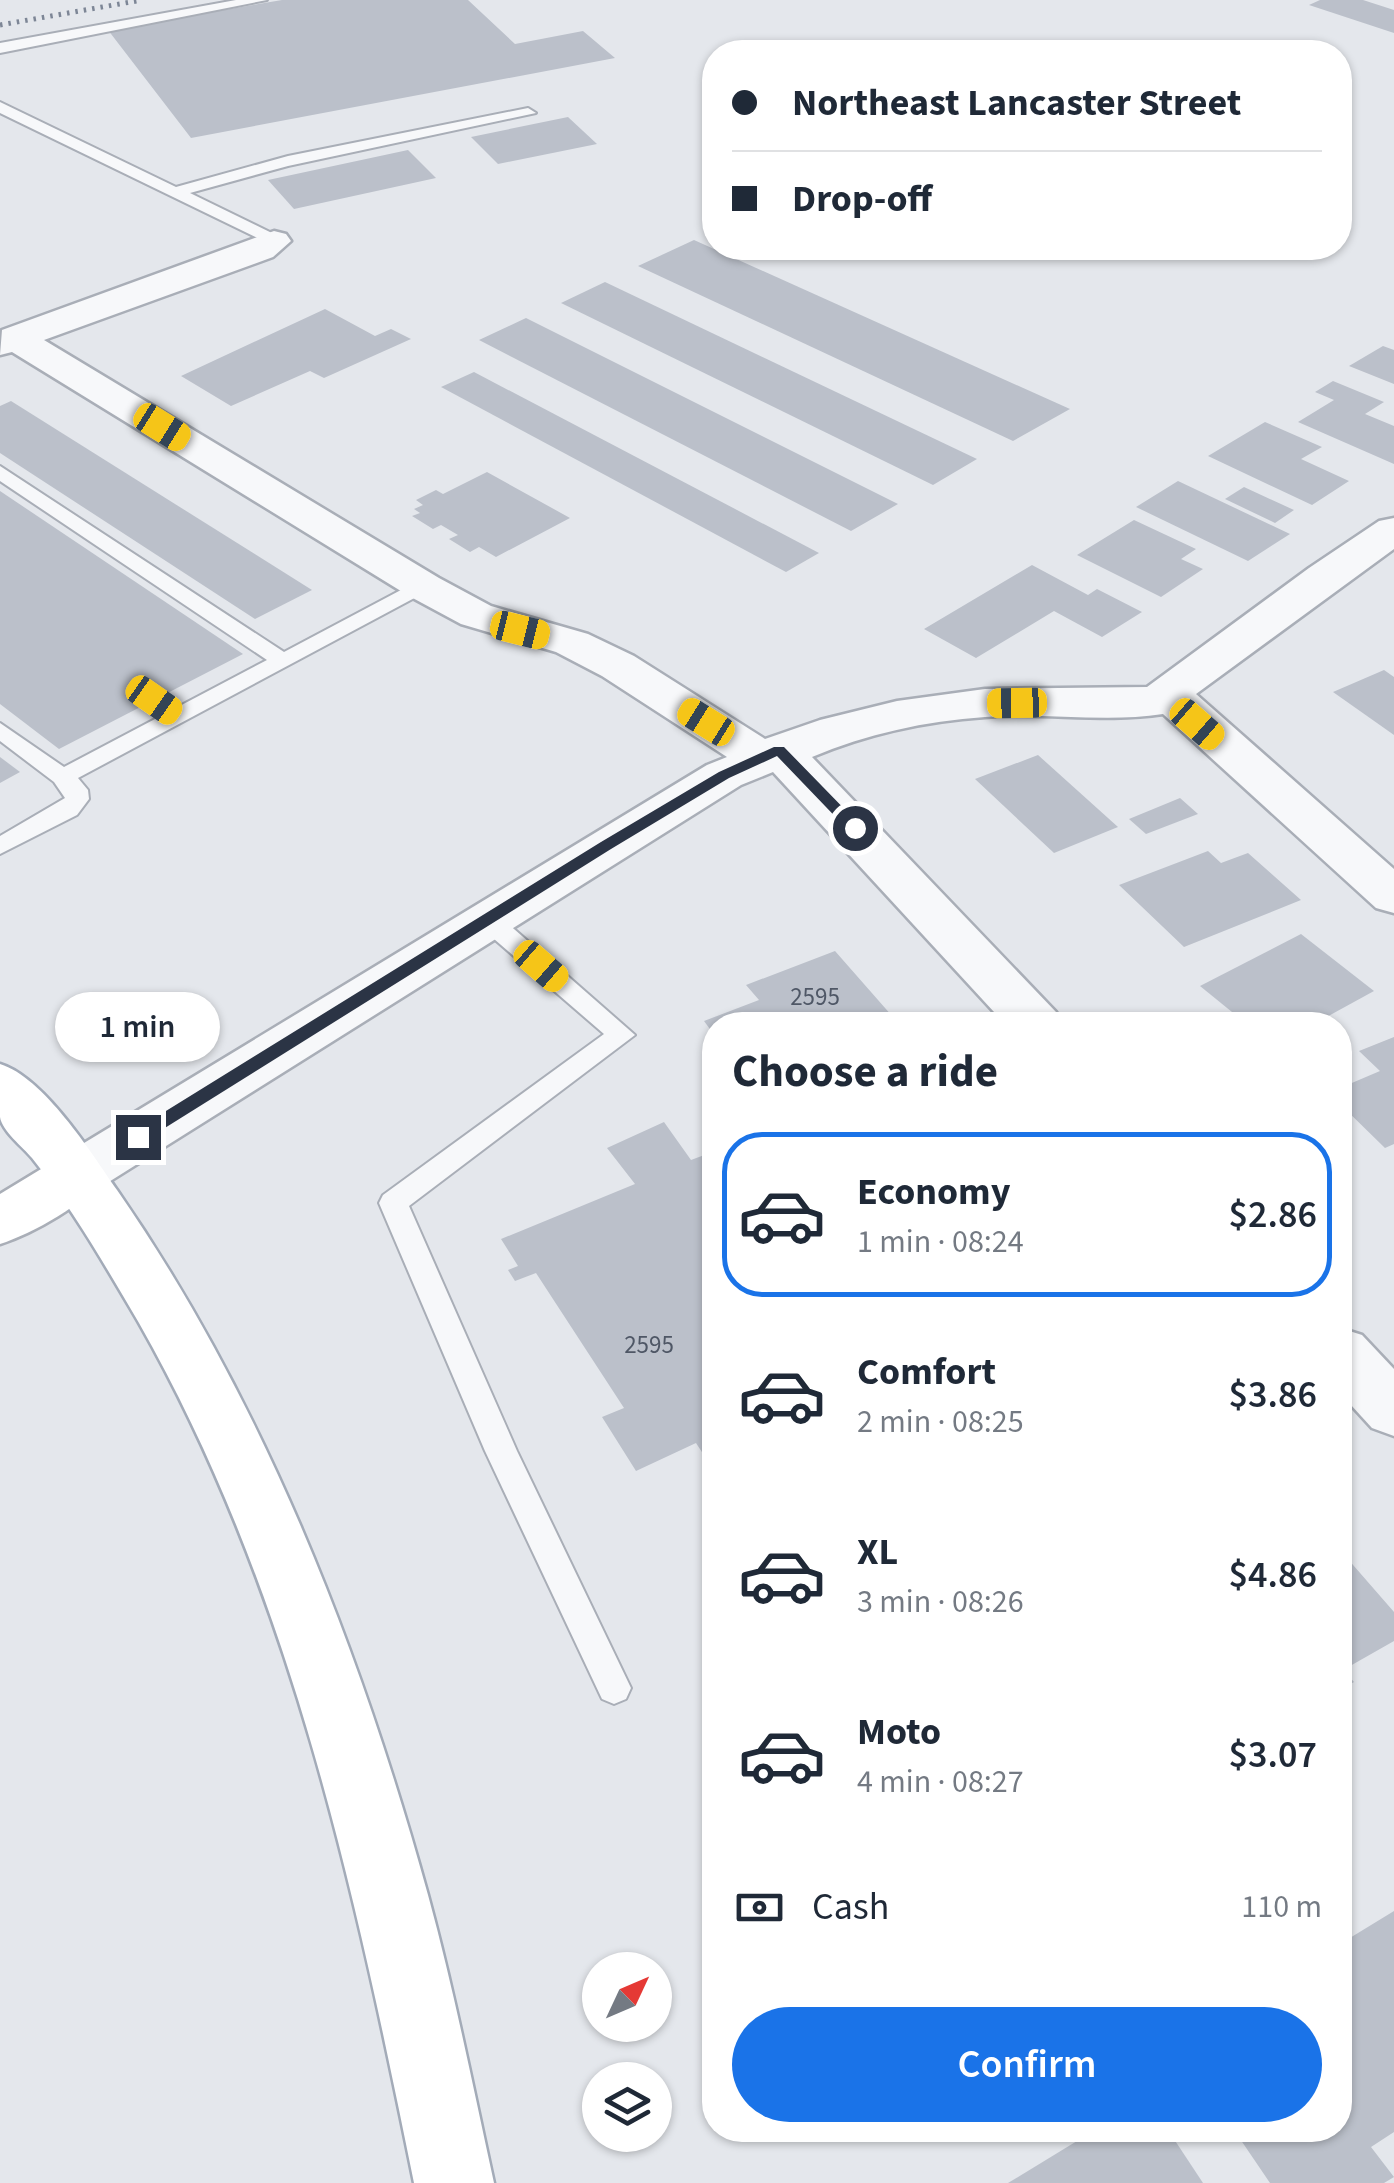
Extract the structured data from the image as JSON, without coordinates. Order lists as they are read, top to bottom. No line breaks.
{"house_numbers":["2595","2595"],"north":"top right","page":{"banner":["Northeast Lancaster Street","Drop-off"],"bubble":"1 min","heading":"Choose a ride","list":[{"name":"Economy","note":"1 min · 08:24","value":"$2.86"},{"name":"Comfort","note":"2 min · 08:25","value":"$3.86"},{"name":"XL","note":"3 min · 08:26","value":"$4.86"},{"name":"Moto","note":"4 min · 08:27","value":"$3.07"}],"pay":["Cash","110 m"],"buttons":"Confirm"}}
